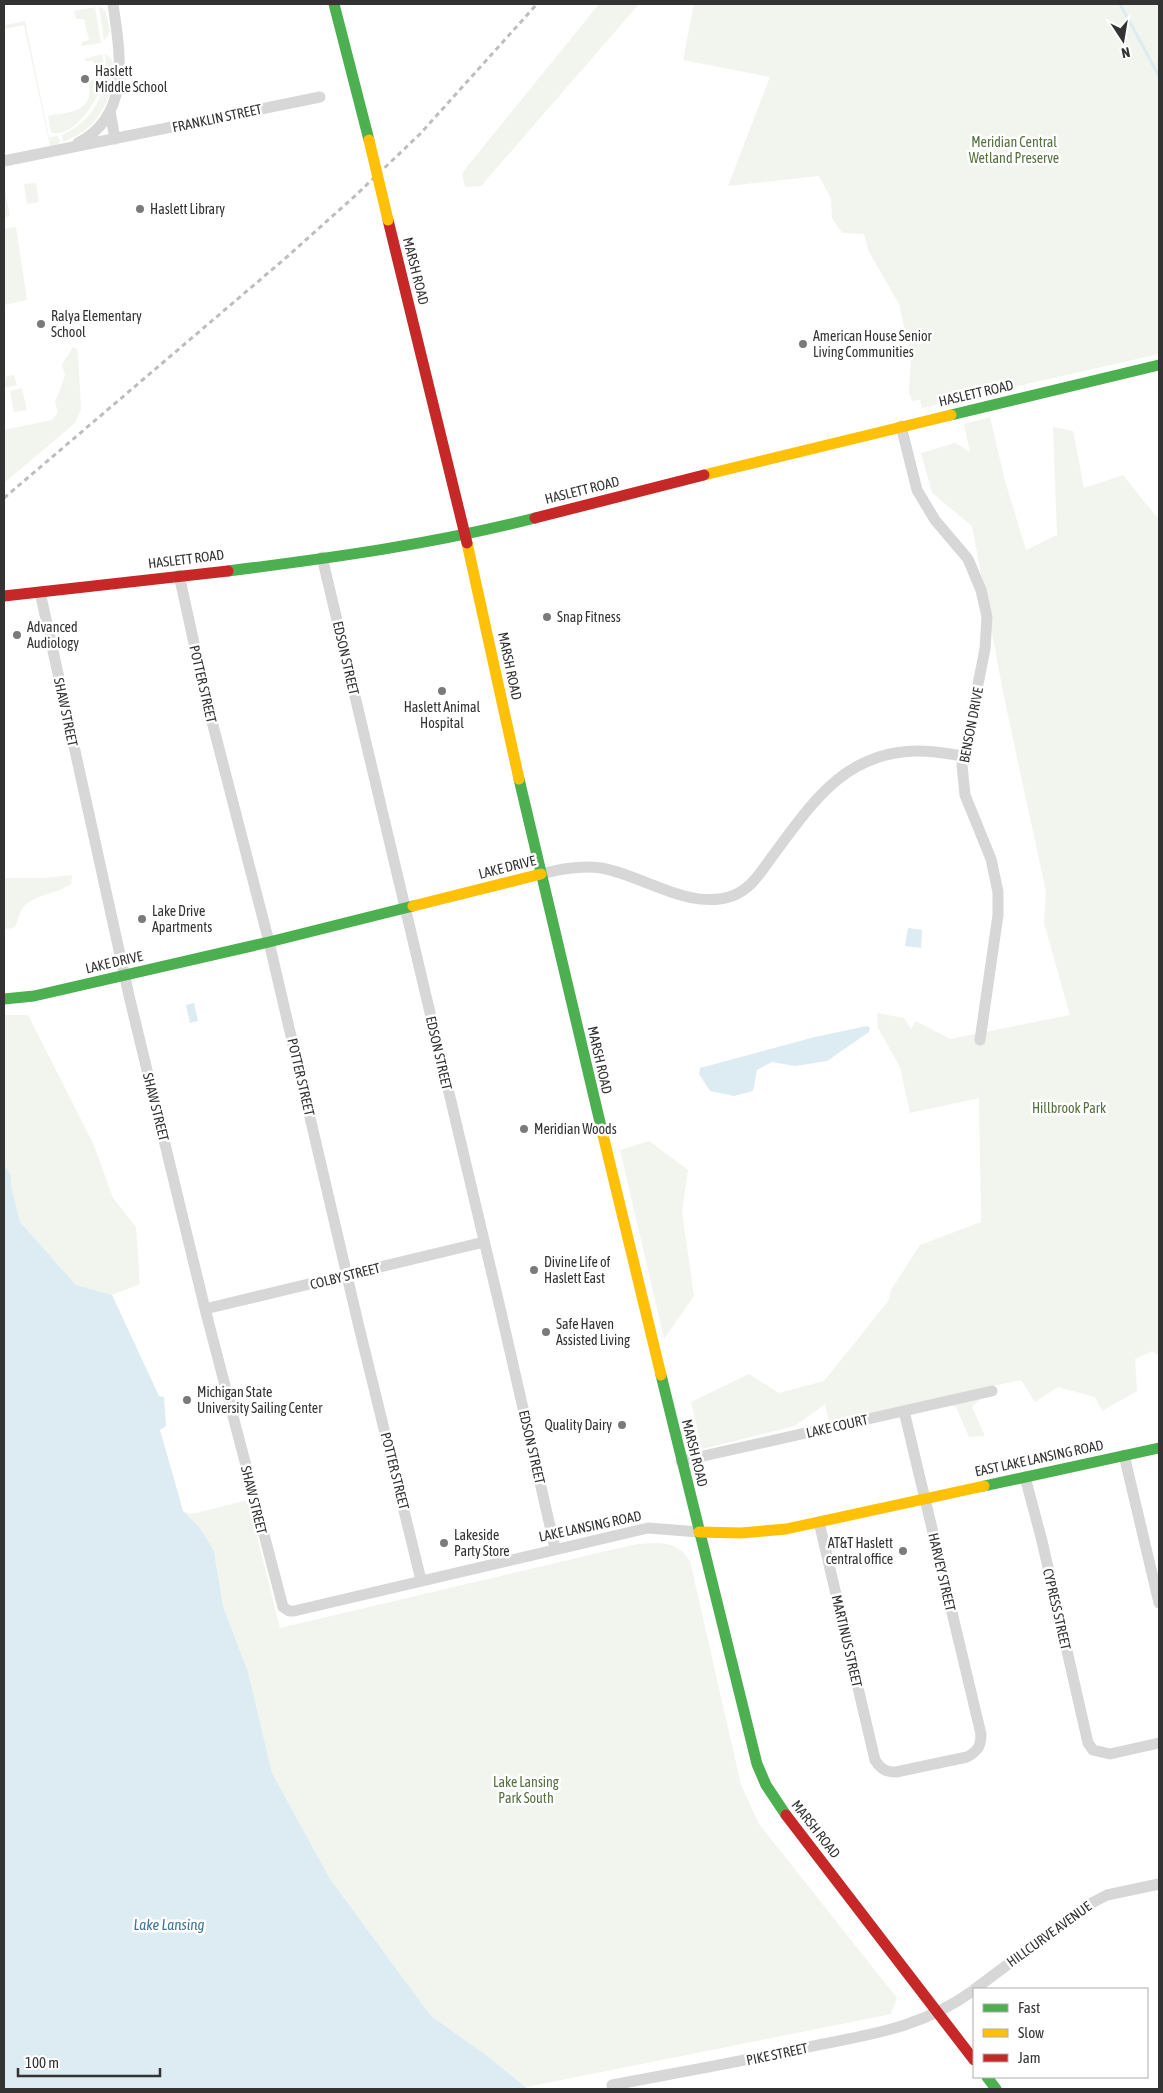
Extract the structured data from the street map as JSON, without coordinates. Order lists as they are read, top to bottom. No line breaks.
{"streets":{"main road":["MARSH ROAD","HASLETT ROAD","LAKE DRIVE","EAST LAKE LANSING ROAD","LAKE LANSING ROAD"],"street":["FRANKLIN STREET","EDSON STREET","POTTER STREET","SHAW STREET","BENSON DRIVE","COLBY STREET","LAKE COURT","HARVEY STREET","CYPRESS STREET","MARTINUS STREET","HILLCURVE AVENUE","PIKE STREET"]},"crossings":[["MARSH ROAD","HASLETT ROAD"],["MARSH ROAD","LAKE DRIVE"],["MARSH ROAD","LAKE COURT"],["MARSH ROAD","LAKE LANSING ROAD"],["MARSH ROAD","HILLCURVE AVENUE"],["MARSH ROAD","PIKE STREET"],["HASLETT ROAD","EDSON STREET"],["HASLETT ROAD","POTTER STREET"],["HASLETT ROAD","SHAW STREET"],["HASLETT ROAD","BENSON DRIVE"],["EDSON STREET","LAKE DRIVE"],["EDSON STREET","COLBY STREET"],["EDSON STREET","LAKE LANSING ROAD"],["POTTER STREET","LAKE DRIVE"],["POTTER STREET","COLBY STREET"],["POTTER STREET","LAKE LANSING ROAD"],["SHAW STREET","LAKE DRIVE"],["SHAW STREET","COLBY STREET"],["SHAW STREET","LAKE LANSING ROAD"],["BENSON DRIVE","LAKE DRIVE"],["LAKE COURT","HARVEY STREET"],["EAST LAKE LANSING ROAD","LAKE LANSING ROAD"],["EAST LAKE LANSING ROAD","HARVEY STREET"],["EAST LAKE LANSING ROAD","CYPRESS STREET"],["LAKE LANSING ROAD","HARVEY STREET"],["LAKE LANSING ROAD","MARTINUS STREET"],["HARVEY STREET","MARTINUS STREET"],["HILLCURVE AVENUE","PIKE STREET"]],"water":["Lake Lansing"],"parks":["Meridian Central Wetland Preserve","Hillbrook Park","Lake Lansing Park South"],"places":["Haslett Middle School","Haslett Library","Ralya Elementary School","American House Senior Living Communities","Snap Fitness","Advanced Audiology","Haslett Animal Hospital","Lake Drive Apartments","Meridian Woods","Divine Life of Haslett East","Safe Haven Assisted Living","Michigan State University Sailing Center","Quality Dairy","Lakeside Party Store","AT&T Haslett central office"],"legend":["Fast","Slow","Jam"],"scale_bar":"100 m","north":"bottom"}
